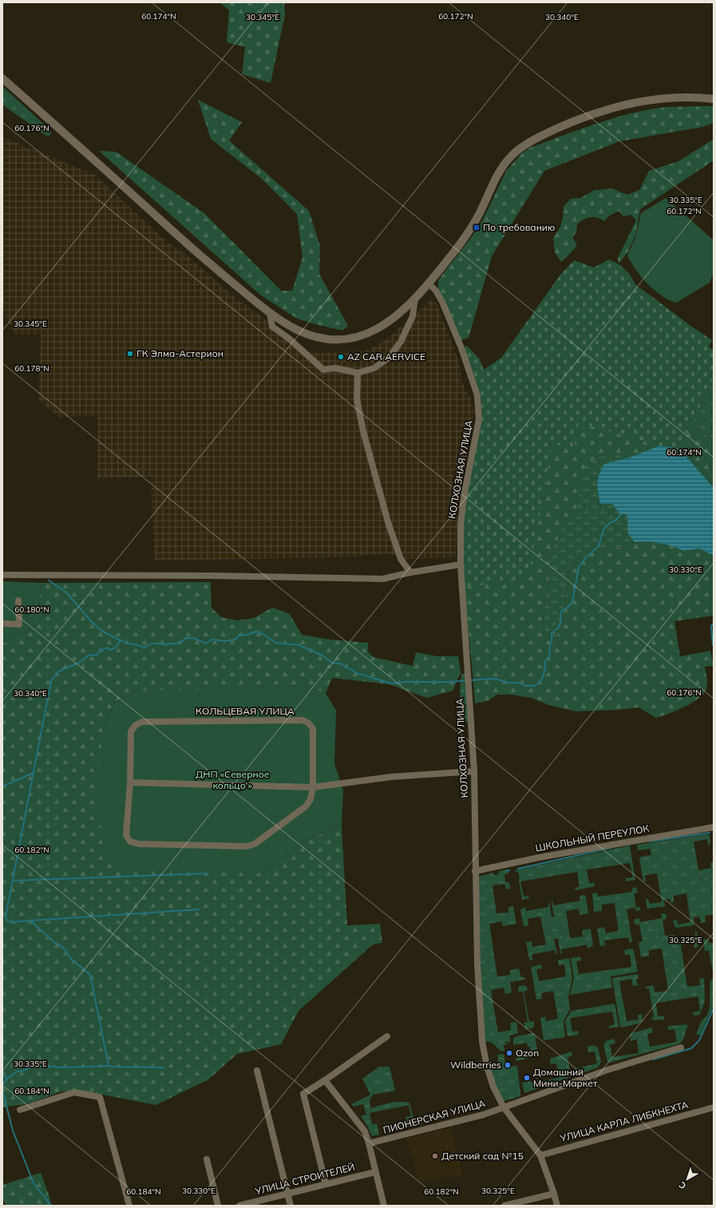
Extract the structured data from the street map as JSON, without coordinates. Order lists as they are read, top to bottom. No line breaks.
{"streets":{"street":["КОЛХОЗНАЯ УЛИЦА","КОЛЬЦЕВАЯ УЛИЦА","ШКОЛЬНЫЙ ПЕРЕУЛОК","ПИОНЕРСКАЯ УЛИЦА","УЛИЦА КАРЛА ЛИБКНЕХТА","УЛИЦА СТРОИТЕЛЕЙ"]},"crossings":[["КОЛХОЗНАЯ УЛИЦА","ШКОЛЬНЫЙ ПЕРЕУЛОК"],["КОЛХОЗНАЯ УЛИЦА","ПИОНЕРСКАЯ УЛИЦА"],["КОЛХОЗНАЯ УЛИЦА","УЛИЦА КАРЛА ЛИБКНЕХТА"]],"parks":["ДНП «Северное кольцо'»"],"places":{"transit":["По требованию"],"other":["ГК Элма-Астерион","AZ CAR AERVICE","Ozon","Wildberries","Домашний Мини-Маркет","Детский сад №15"]},"north":"bottom left","coordinates":["60.174°N","60.172°N","30.345°E","30.340°E","60.176°N","30.335°E","60.178°N","30.330°E","60.180°N","60.182°N","30.325°E","60.184°N"]}
